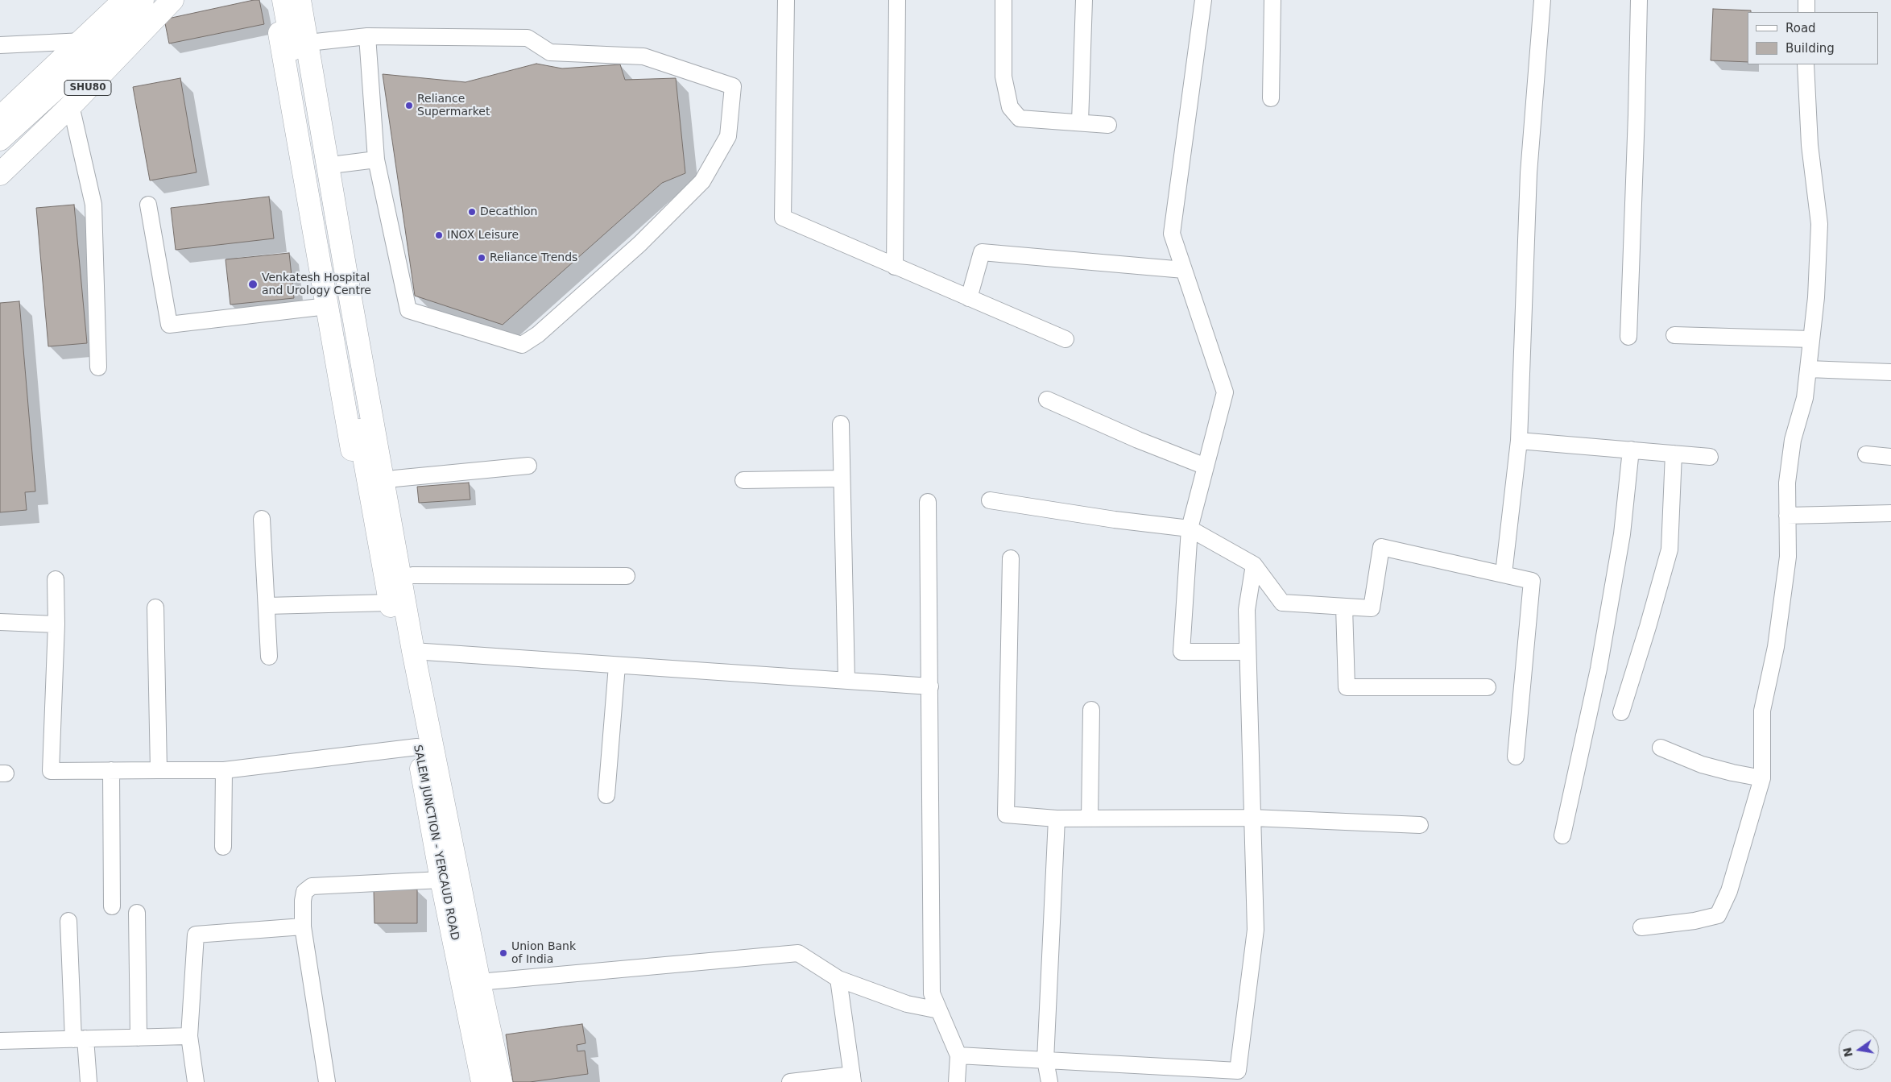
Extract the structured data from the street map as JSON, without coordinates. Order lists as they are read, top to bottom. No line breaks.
{"streets":{"main road":["SHU80","SALEM JUNCTION - YERCAUD ROAD"]},"places":["Reliance Supermarket","Decathlon","INOX Leisure","Reliance Trends","Venkatesh Hospital and Urology Centre","Union Bank of India"],"legend":["Road","Building"],"north":"left"}
